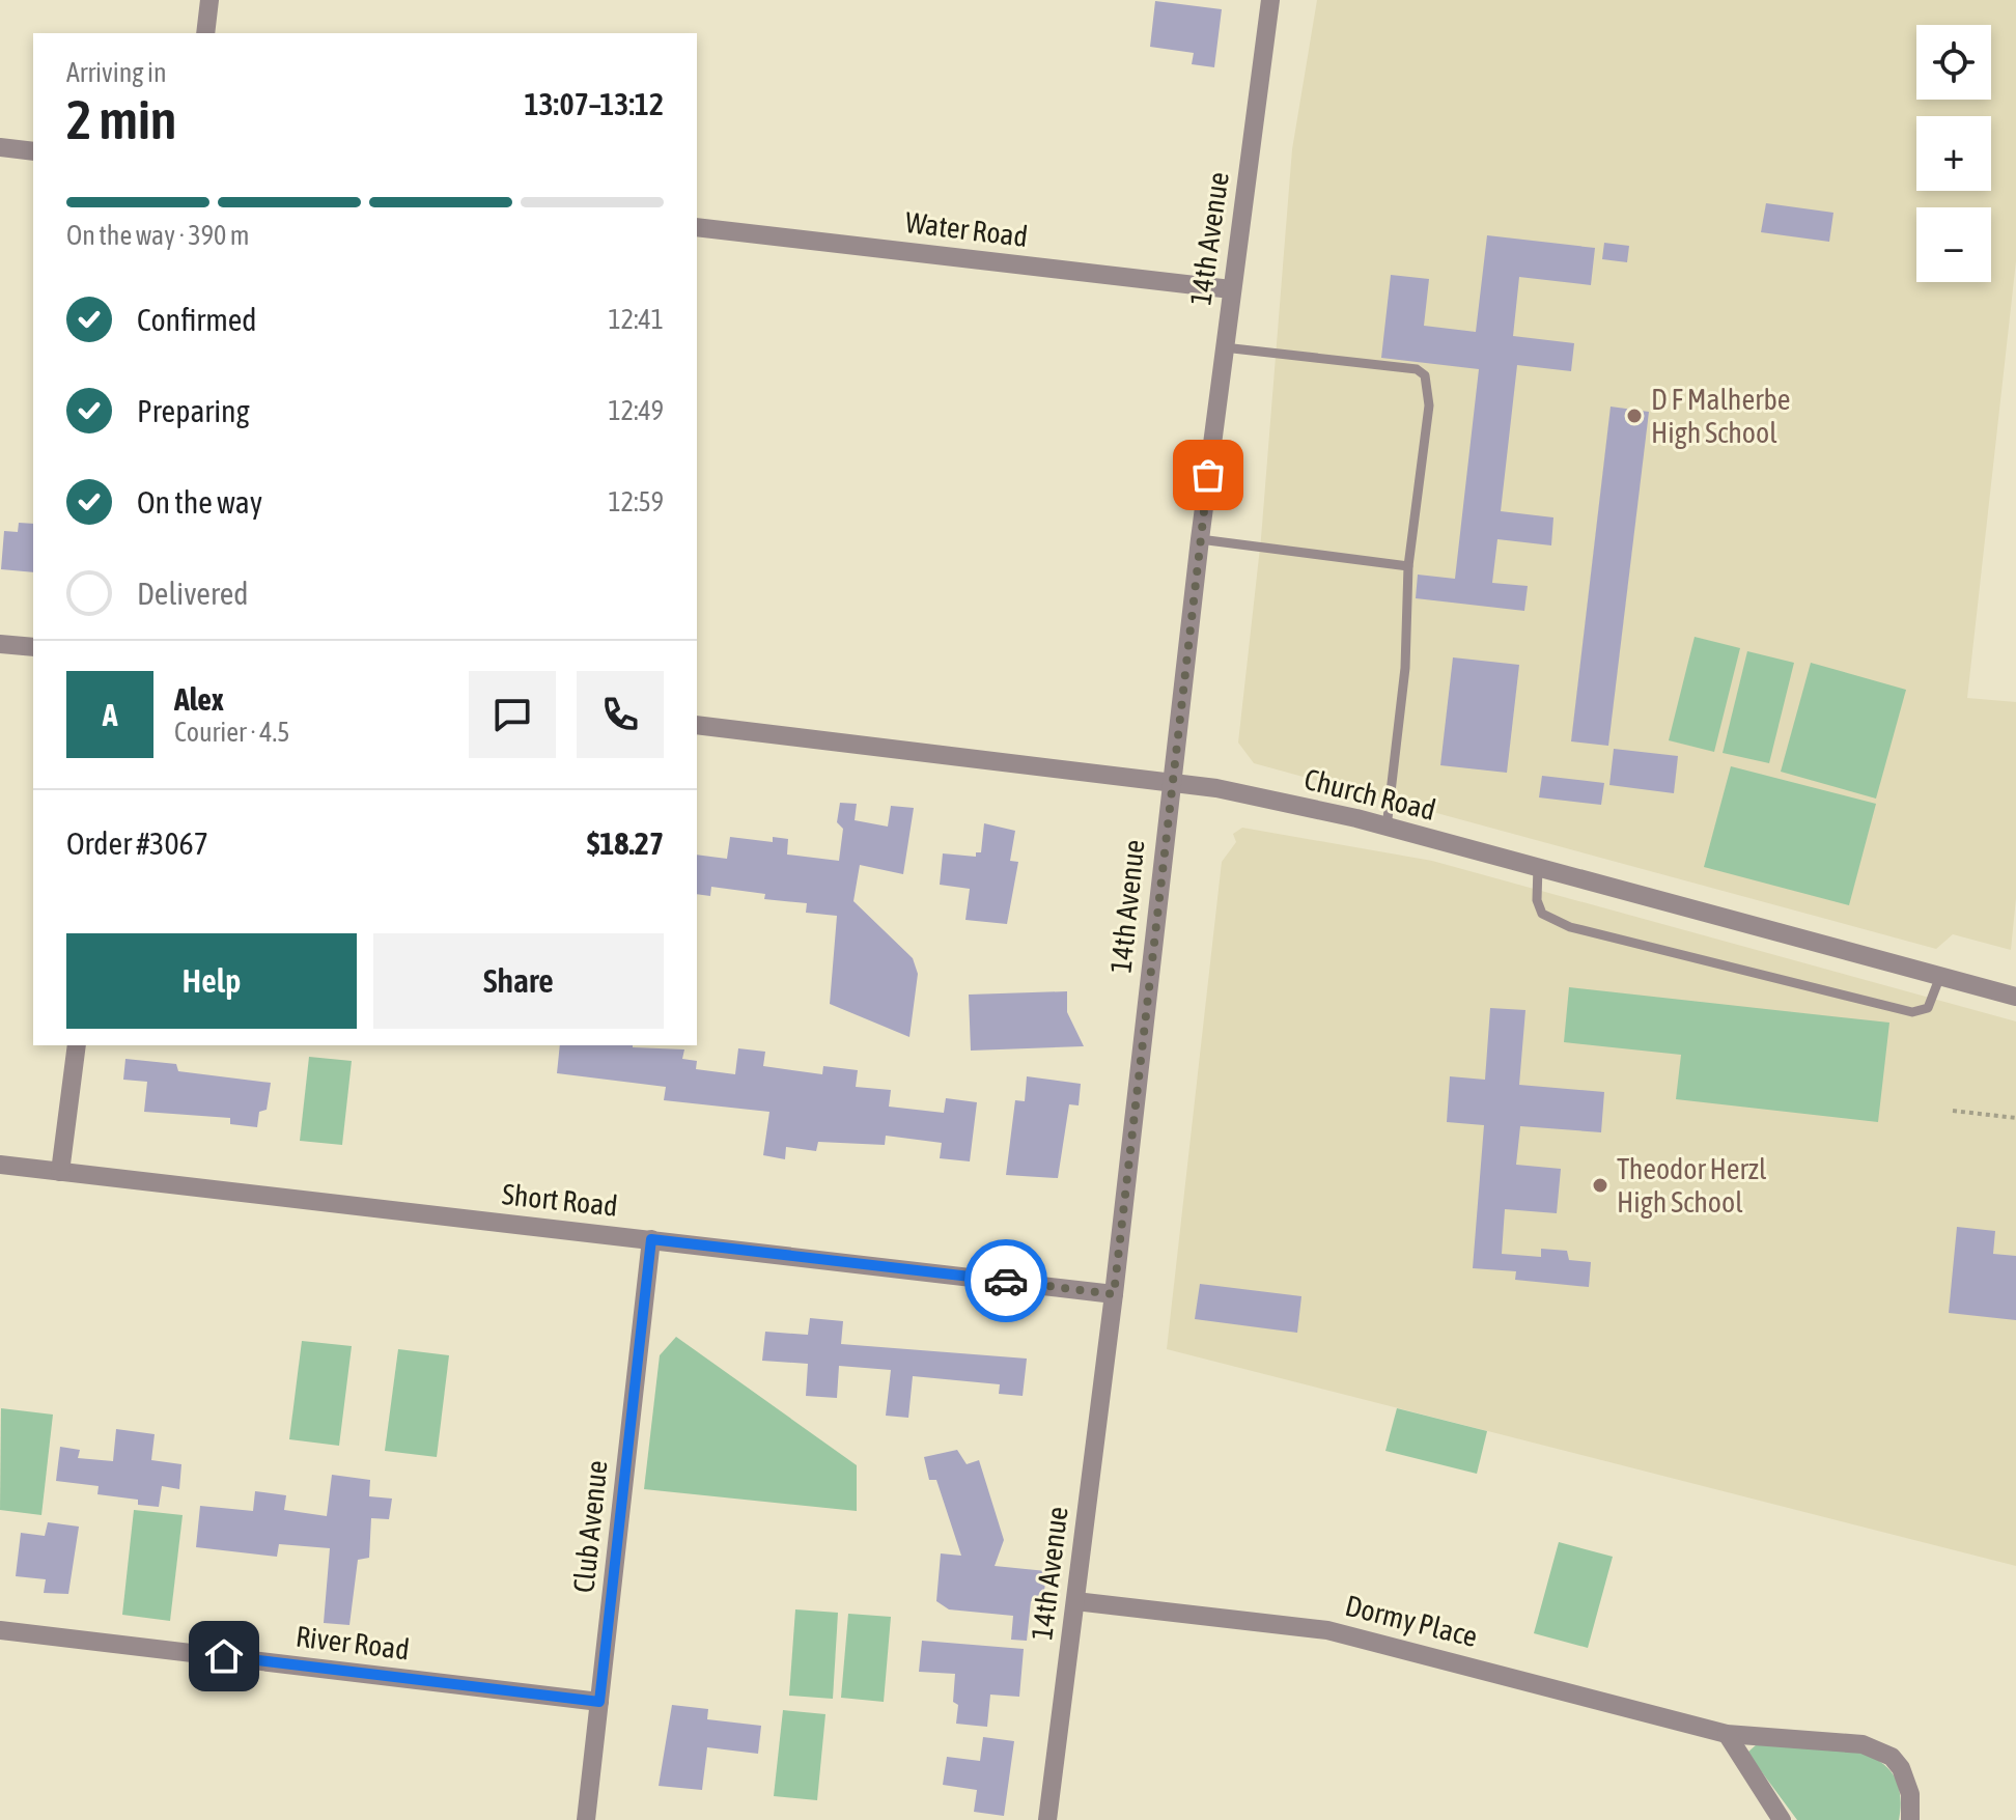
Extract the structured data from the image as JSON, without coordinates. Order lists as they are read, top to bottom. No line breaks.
{"streets":{"street":["Water Road","14th Avenue","Church Road","Short Road","Club Avenue","Dormy Place","River Road"]},"crossings":[["Water Road","14th Avenue"],["14th Avenue","Church Road"],["14th Avenue","Short Road"],["14th Avenue","Dormy Place"],["Short Road","Club Avenue"],["Club Avenue","River Road"]],"places":["D F Malherbe High School","Theodor Herzl High School"],"page":{"map_buttons":["+","−"],"heading":["2 min","Arriving in","13:07–13:12"],"panel":["Alex","Courier · 4.5","Order #3067","$18.27"],"bar":"On the way · 390 m","list":[["Confirmed","12:41"],["Preparing","12:49"],["On the way","12:59"],"Delivered"],"round":"A","buttons":["Help","Share"]}}
